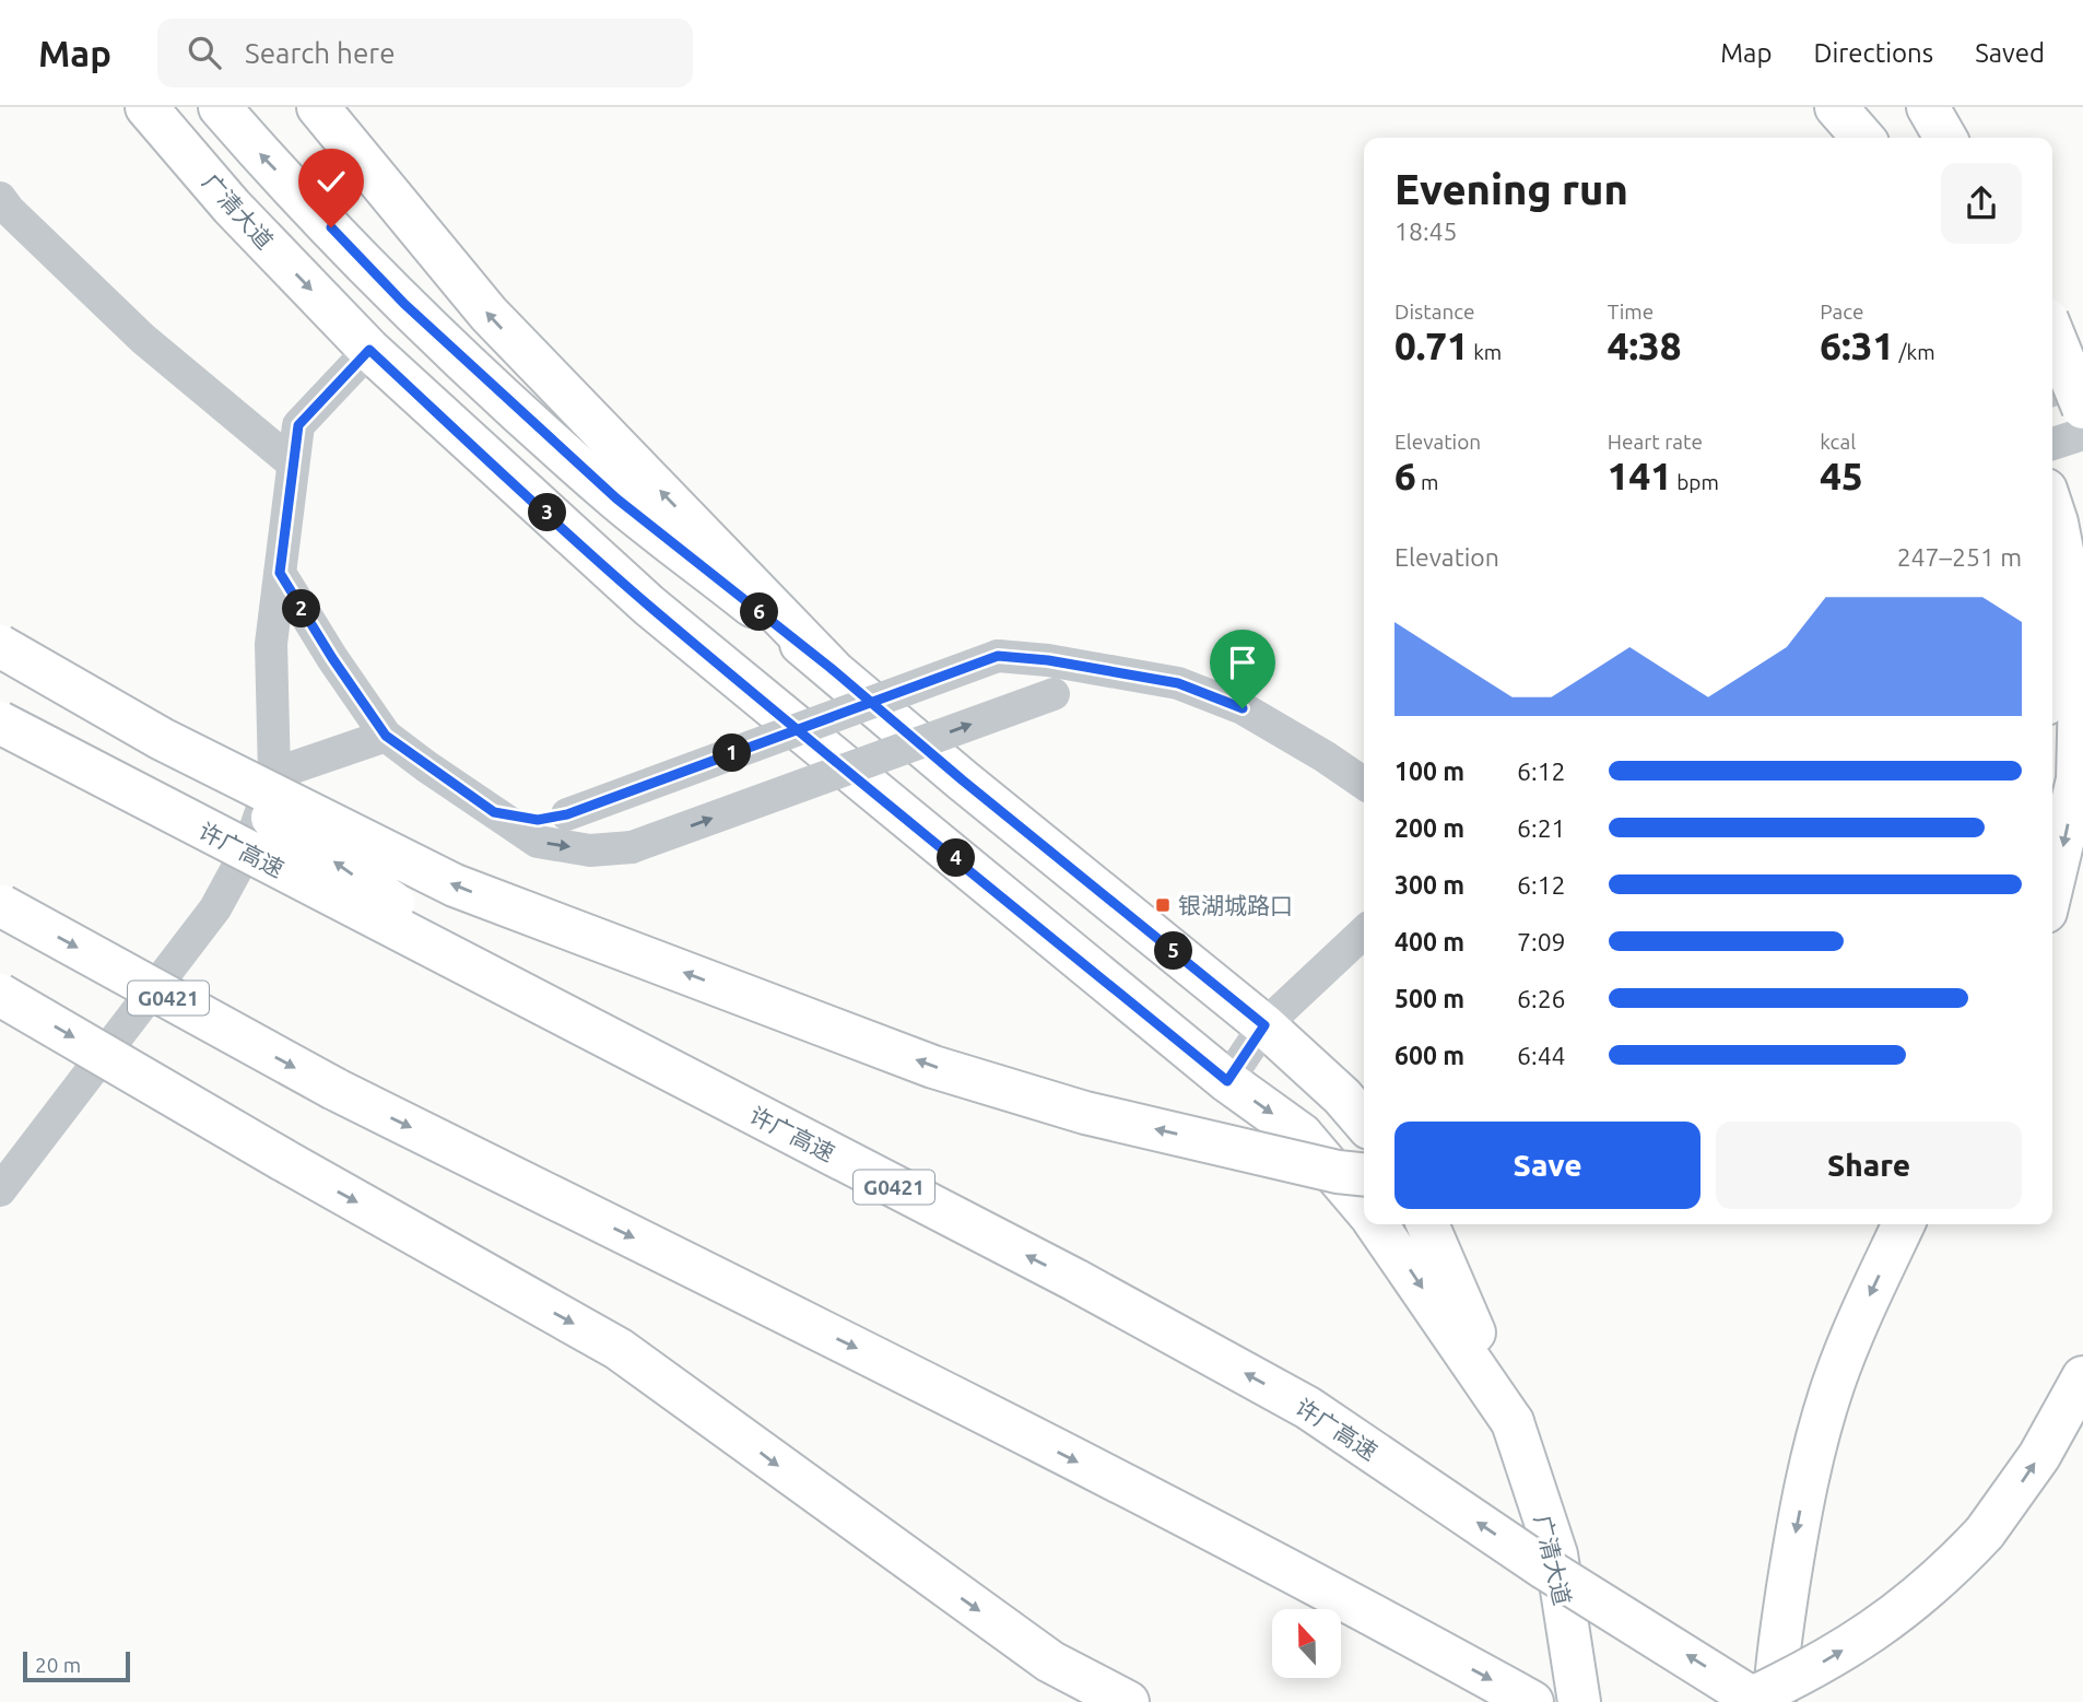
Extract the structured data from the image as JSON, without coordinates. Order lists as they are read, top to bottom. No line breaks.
{"streets":{"main road":["广清大道","许广高速","G0421"]},"places":{"transit":["银湖城路口"]},"scale_bar":"20 m","north":"top","page":{"header":"Map","search":"Search here","nav":["Map","Directions","Saved"],"heading":["Evening run","18:45"],"stats":[["Distance","0.71 km"],["Time","4:38"],["Pace","6:31 /km"],["Elevation","6 m"],["Heart rate","141 bpm"],["kcal","45"]],"pins":["3","2","6","1","4","5"],"chart":["Elevation","247–251 m"],"list":[{"name":"100 m","note":"6:12"},{"name":"200 m","note":"6:21"},{"name":"300 m","note":"6:12"},{"name":"400 m","note":"7:09"},{"name":"500 m","note":"6:26"},{"name":"600 m","note":"6:44"}],"buttons":["Save","Share"],"scale":"20 m"}}
